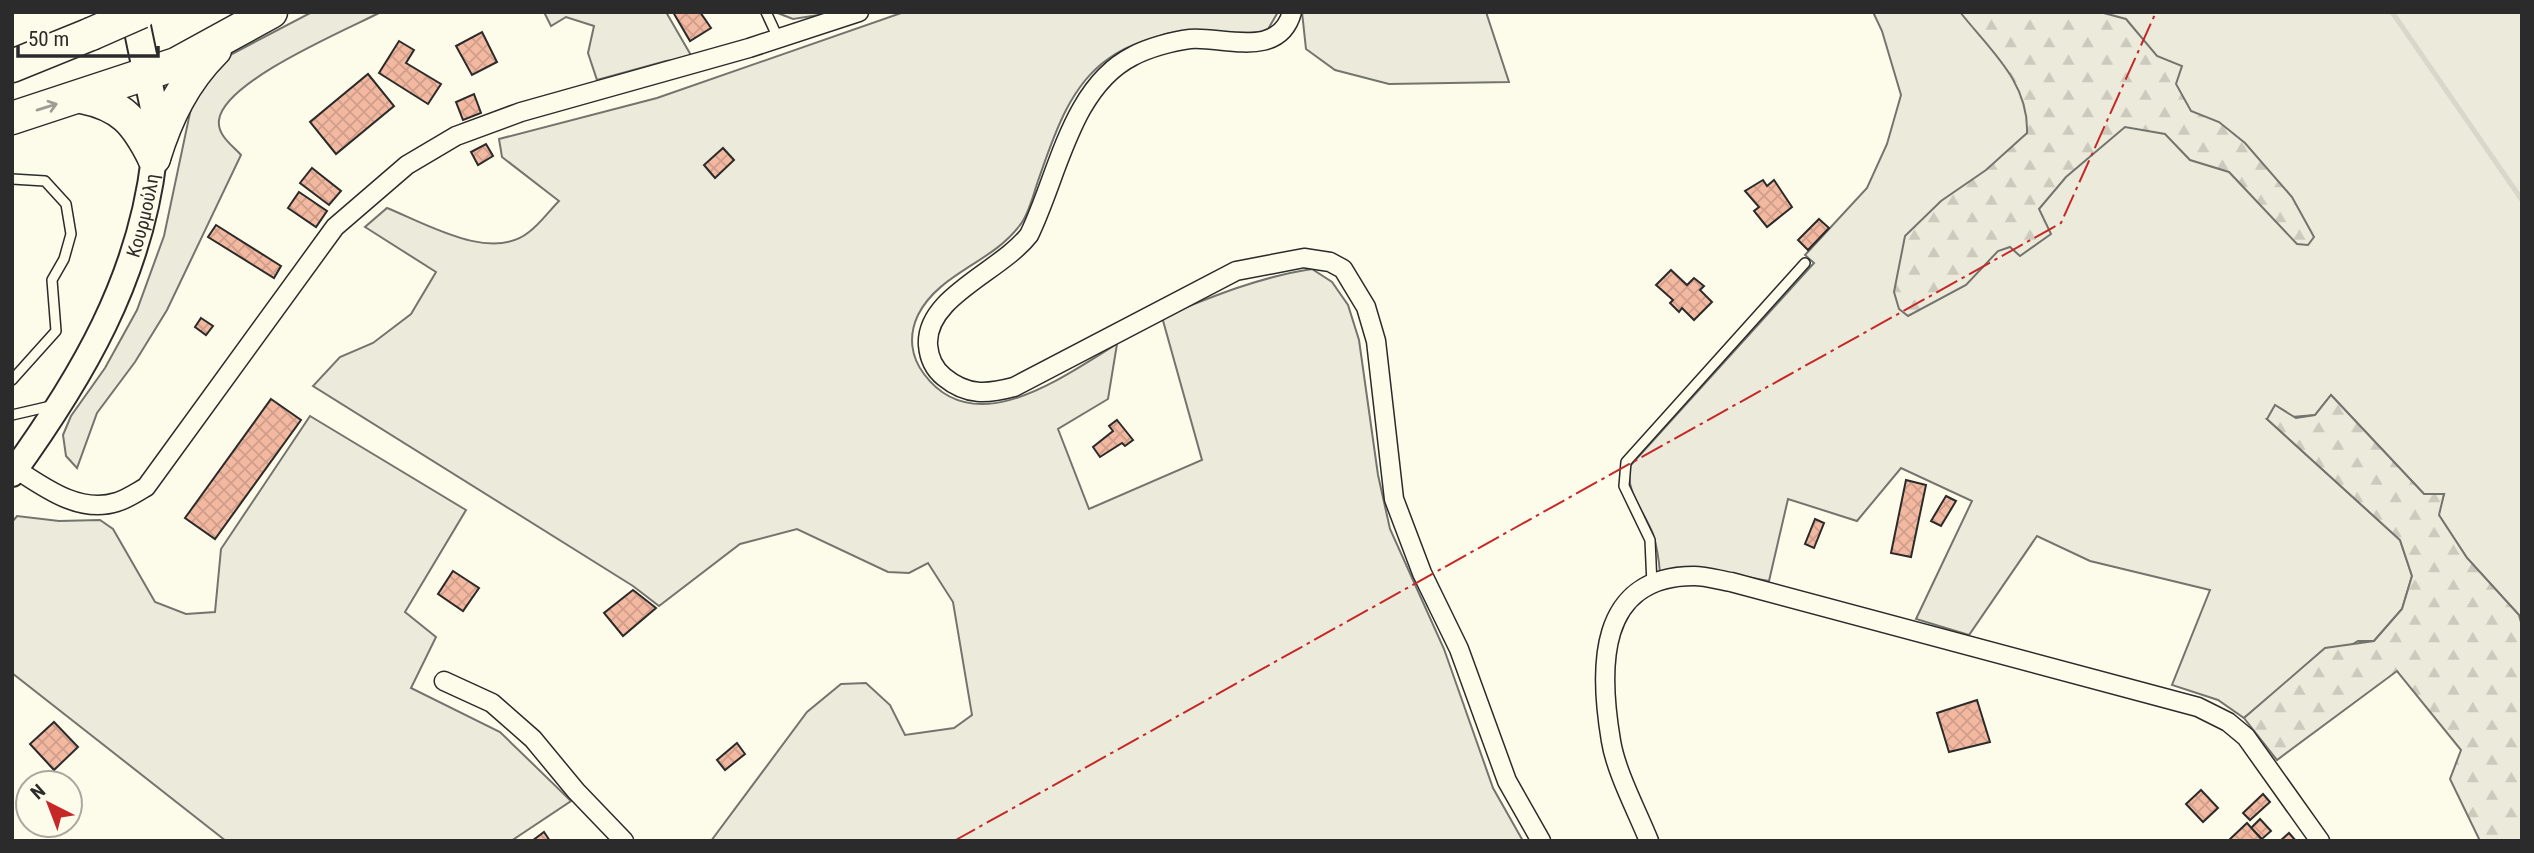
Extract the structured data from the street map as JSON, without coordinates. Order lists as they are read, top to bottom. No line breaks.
{"streets":{"main road":["Κουρμούλη"]},"scale_bar":"50 m","north":"top left"}
